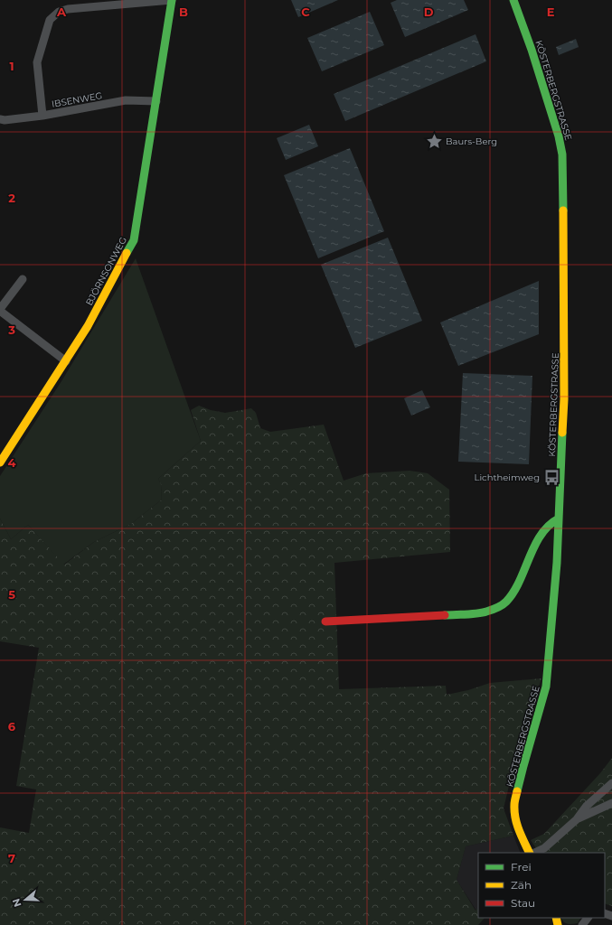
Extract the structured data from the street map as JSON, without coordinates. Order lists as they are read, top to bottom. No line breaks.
{"streets":{"street":["KÖSTERBERGSTRASSE","IBSENWEG","BJÖRNSONWEG"]},"crossings":[["IBSENWEG","BJÖRNSONWEG"]],"places":{"place":["Baurs-Berg"],"bus stop":["Lichtheimweg"]},"legend":["Frei","Zäh","Stau"],"north":"left","grid":{"columns":["A","B","C","D","E"],"rows":["1","2","3","4","5","6","7"]}}
